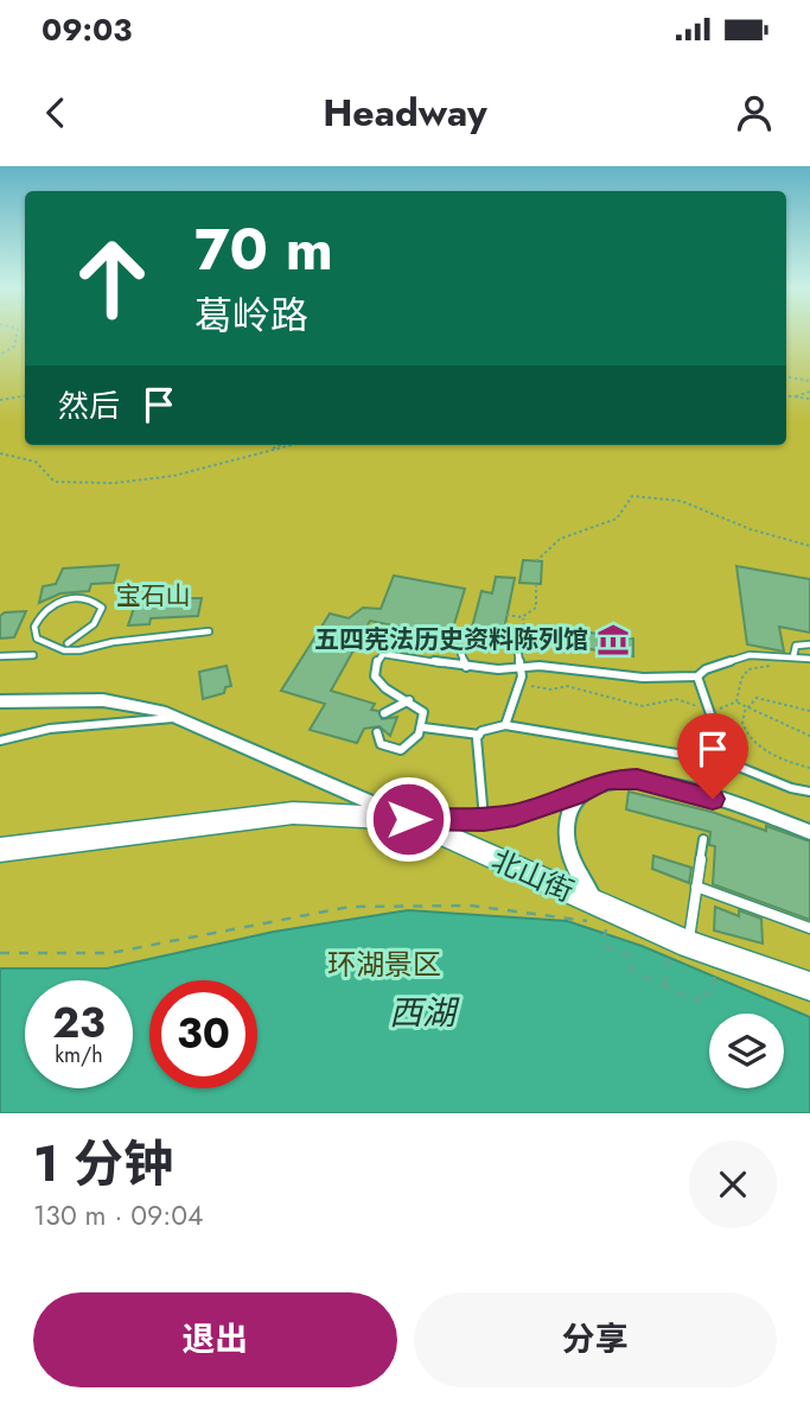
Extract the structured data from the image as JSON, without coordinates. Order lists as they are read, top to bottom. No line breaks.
{"streets":{"main road":["北山街"]},"water":["西湖"],"parks":["宝石山","环湖景区"],"places":{"museum":["五四宪法历史资料陈列馆"]},"page":{"status":"09:03","header":"Headway","turn":["70 m","葛岭路"],"then":"然后","speed":"23 km/h","limit":"30","heading":["1 分钟","130 m · 09:04"],"buttons":["退出","分享"]}}
